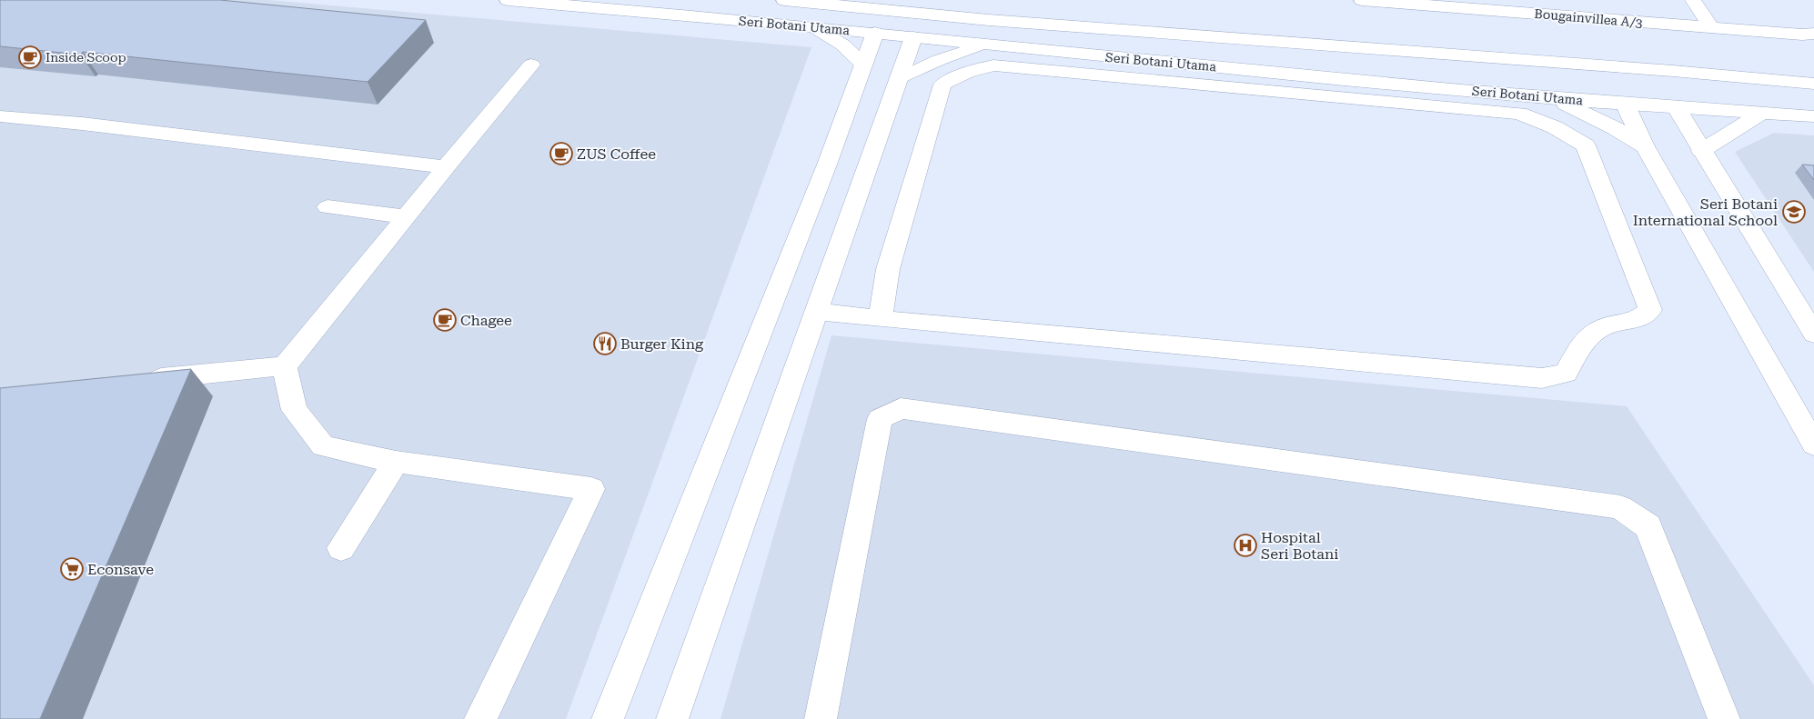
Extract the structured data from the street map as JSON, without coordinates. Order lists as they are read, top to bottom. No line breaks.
{"streets":{"main road":["Bougainvillea A/3","Seri Botani Utama"]},"places":{"cafe":["Inside Scoop","ZUS Coffee","Chagee"],"school or university":["Seri Botani International School"],"restaurant":["Burger King"],"hospital":["Hospital Seri Botani"],"supermarket":["Econsave"]}}
